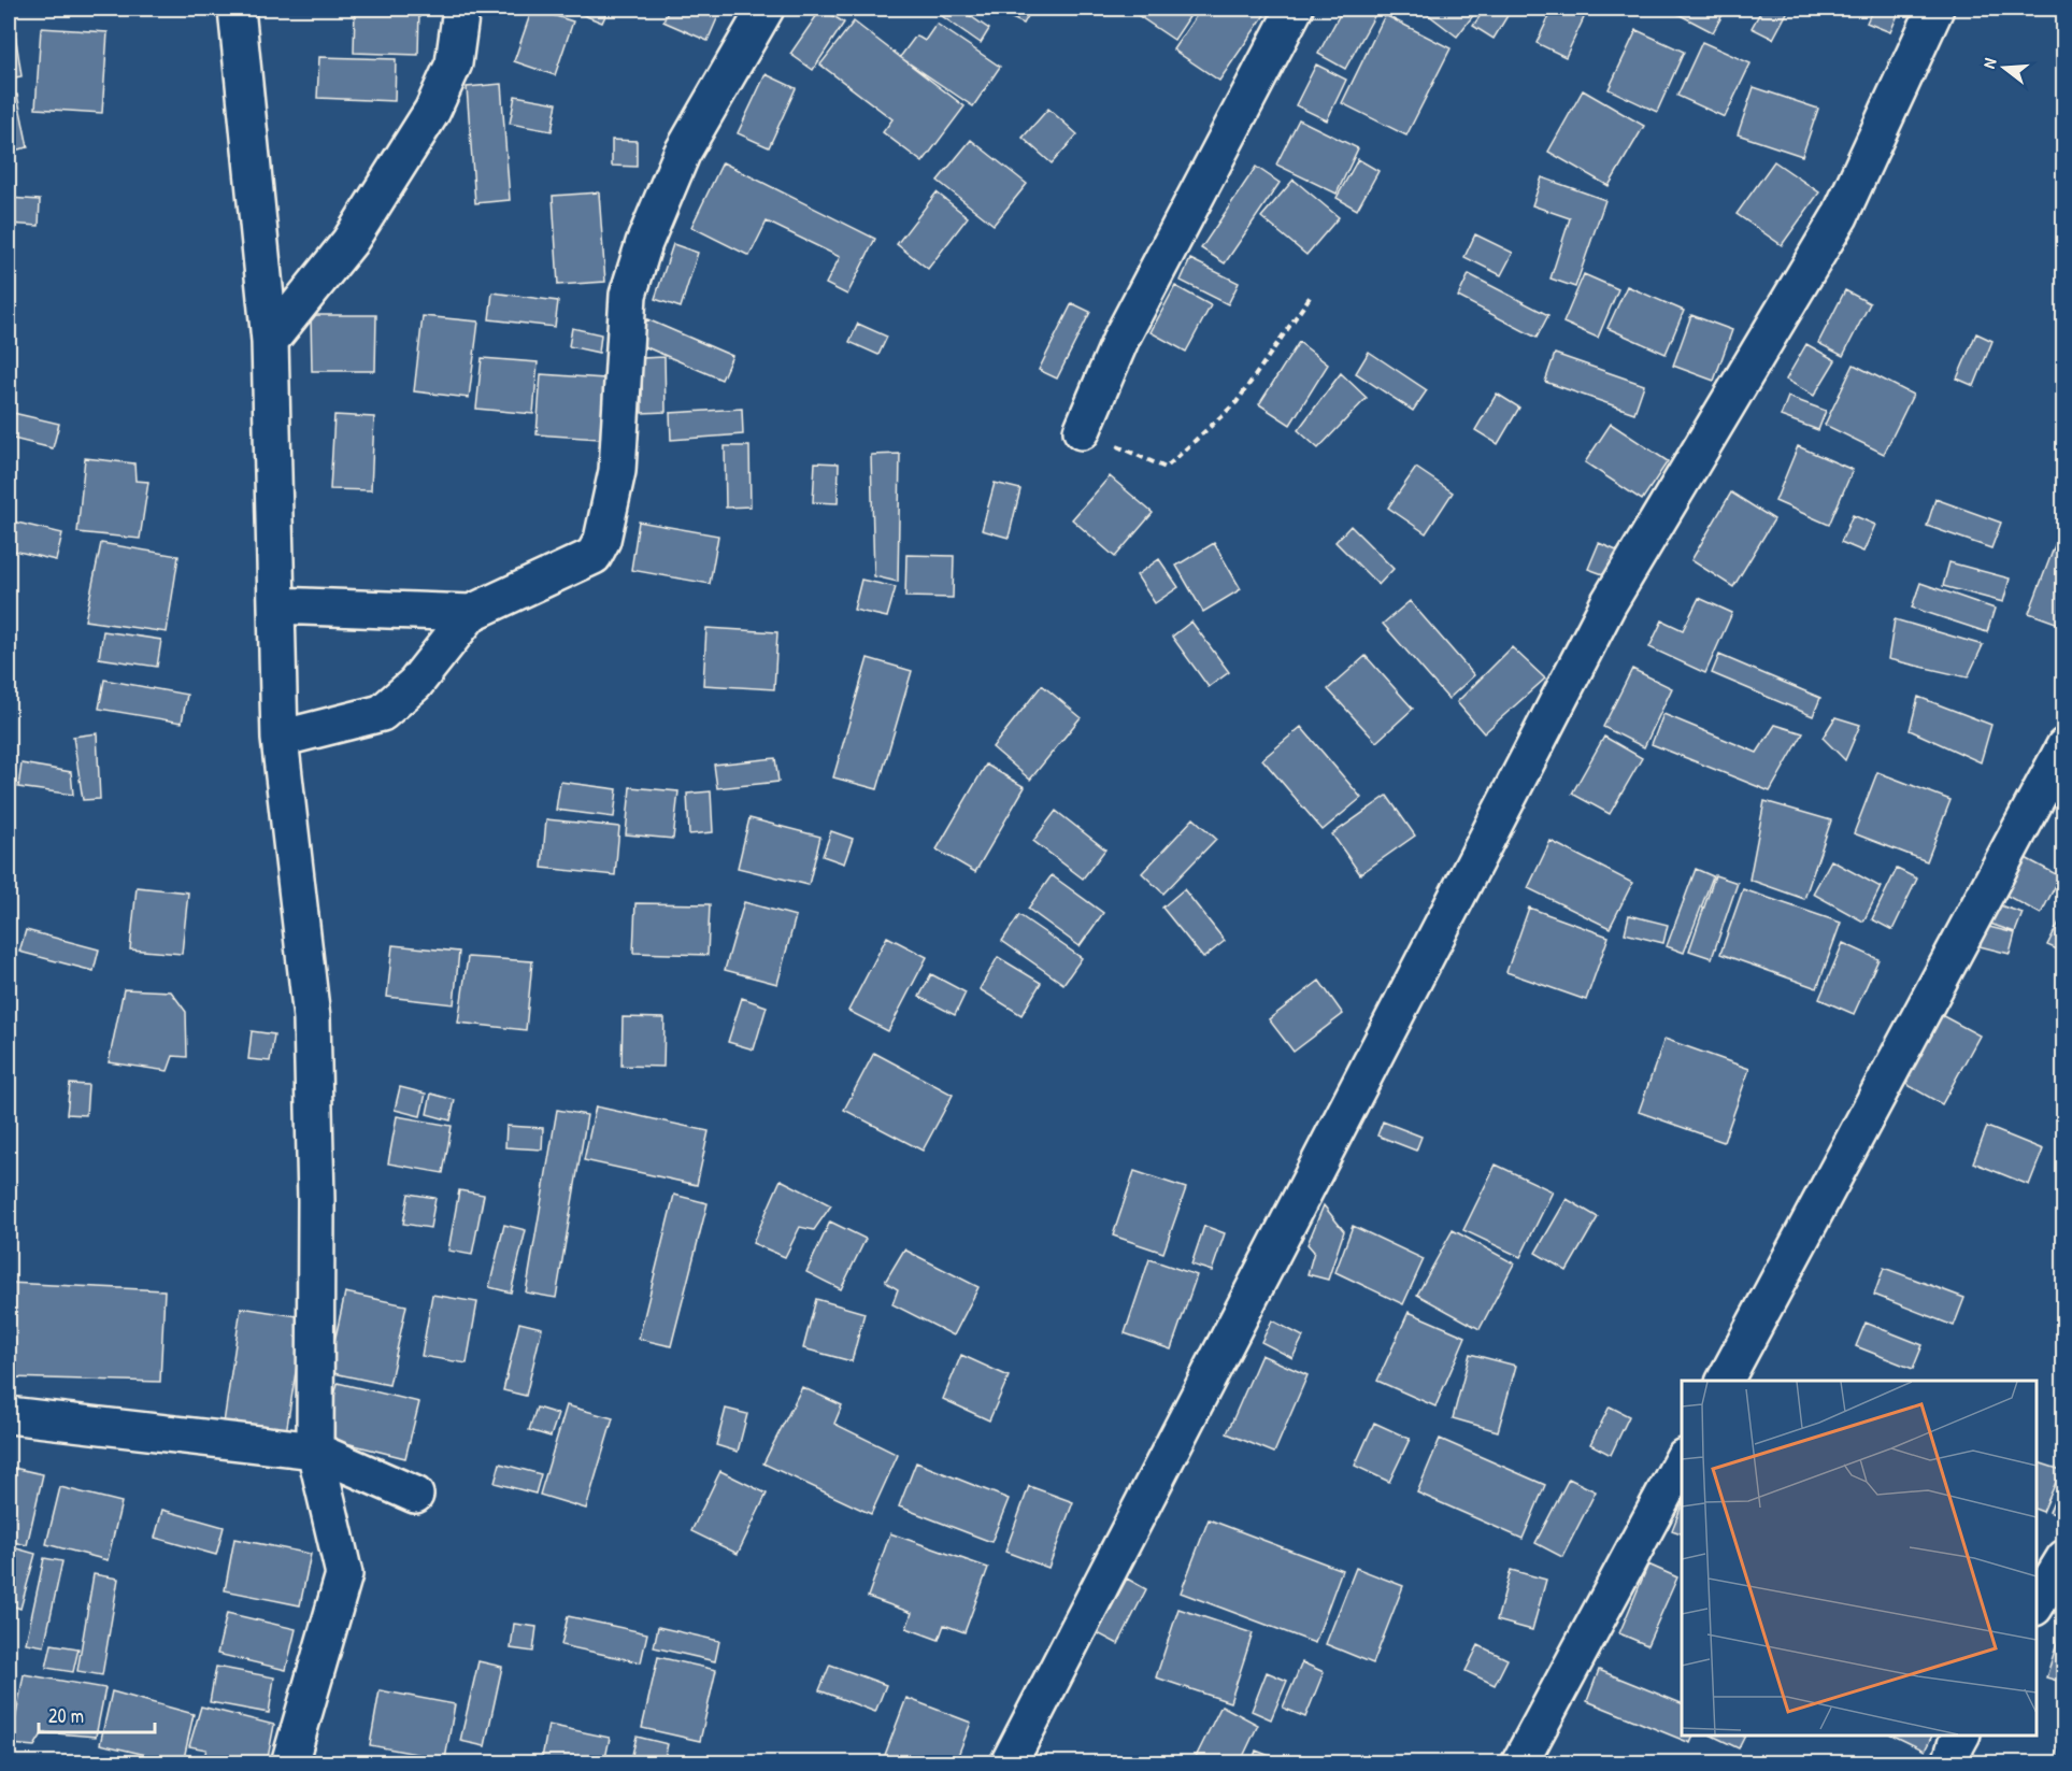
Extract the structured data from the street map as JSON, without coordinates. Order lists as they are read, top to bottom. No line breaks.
{"scale_bar":"20 m","north":"left"}
